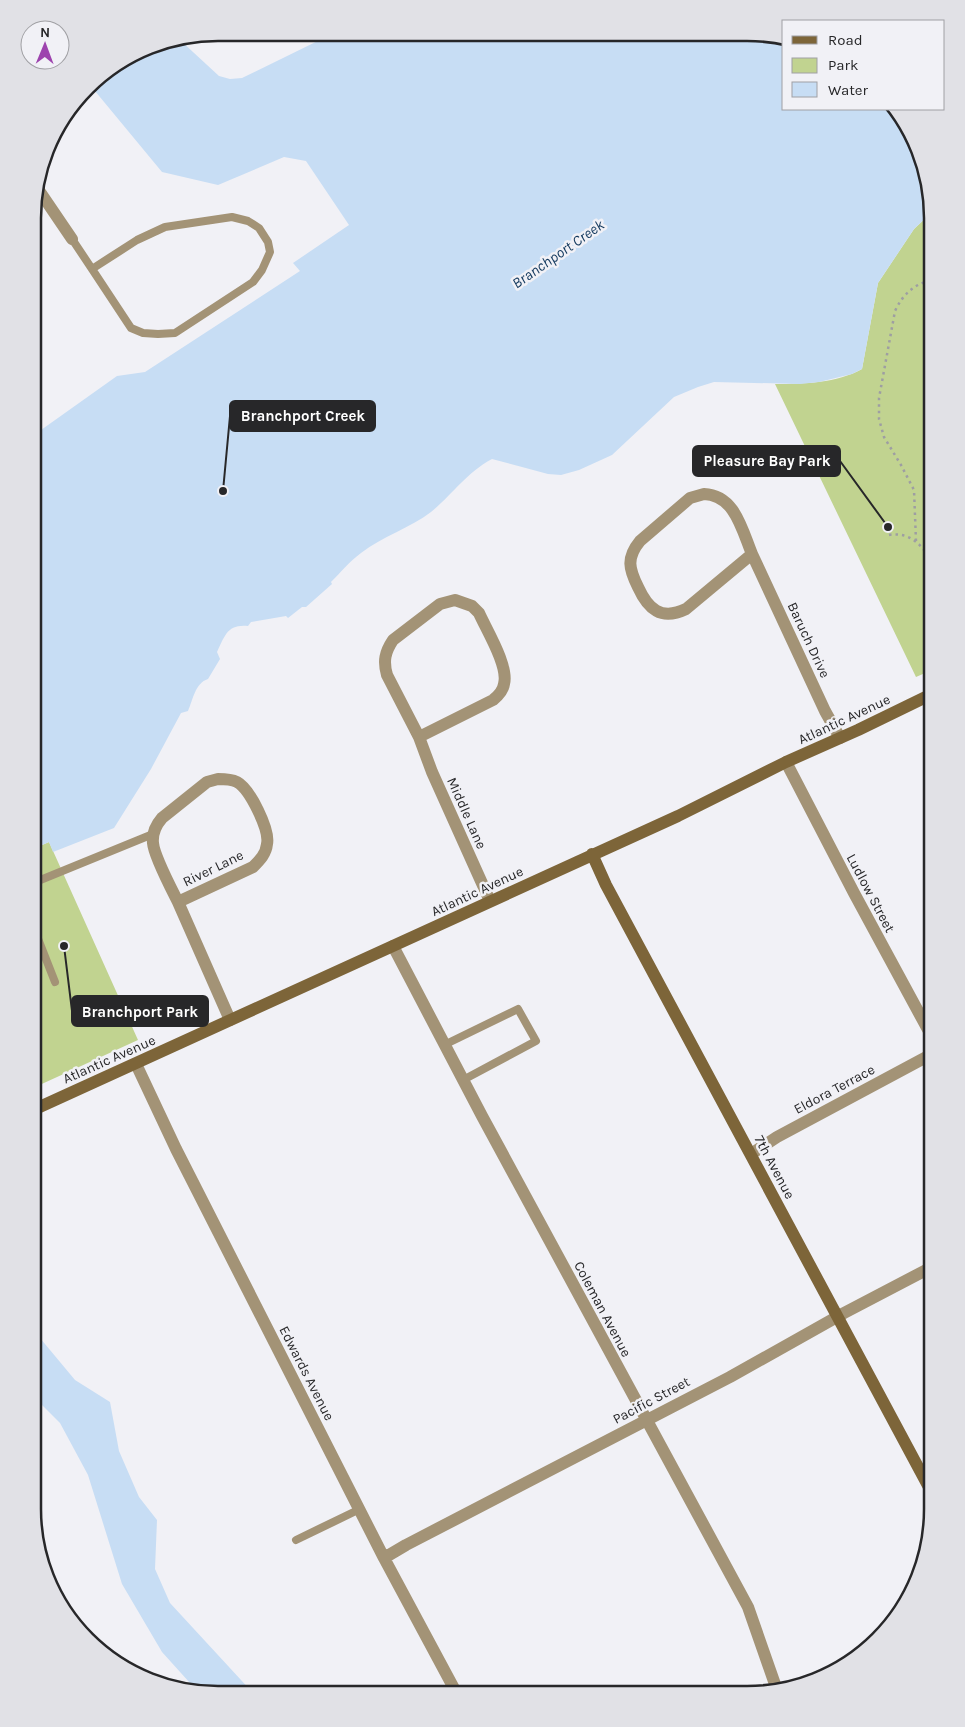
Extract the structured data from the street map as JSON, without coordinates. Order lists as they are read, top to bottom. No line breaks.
{"streets":{"street":["Baruch Drive","Atlantic Avenue","Middle Lane","River Lane","Ludlow Street","Eldora Terrace","7th Avenue","Coleman Avenue","Edwards Avenue","Pacific Street"]},"crossings":[["Baruch Drive","Atlantic Avenue"],["Atlantic Avenue","Middle Lane"],["Atlantic Avenue","River Lane"],["Atlantic Avenue","Ludlow Street"],["Atlantic Avenue","7th Avenue"],["Atlantic Avenue","Coleman Avenue"],["Atlantic Avenue","Edwards Avenue"],["Eldora Terrace","7th Avenue"],["7th Avenue","Pacific Street"],["Coleman Avenue","Pacific Street"],["Edwards Avenue","Pacific Street"]],"water":["Branchport Creek"],"places":["Branchport Creek","Pleasure Bay Park","Branchport Park"],"legend":["Road","Park","Water"],"north":"top"}
